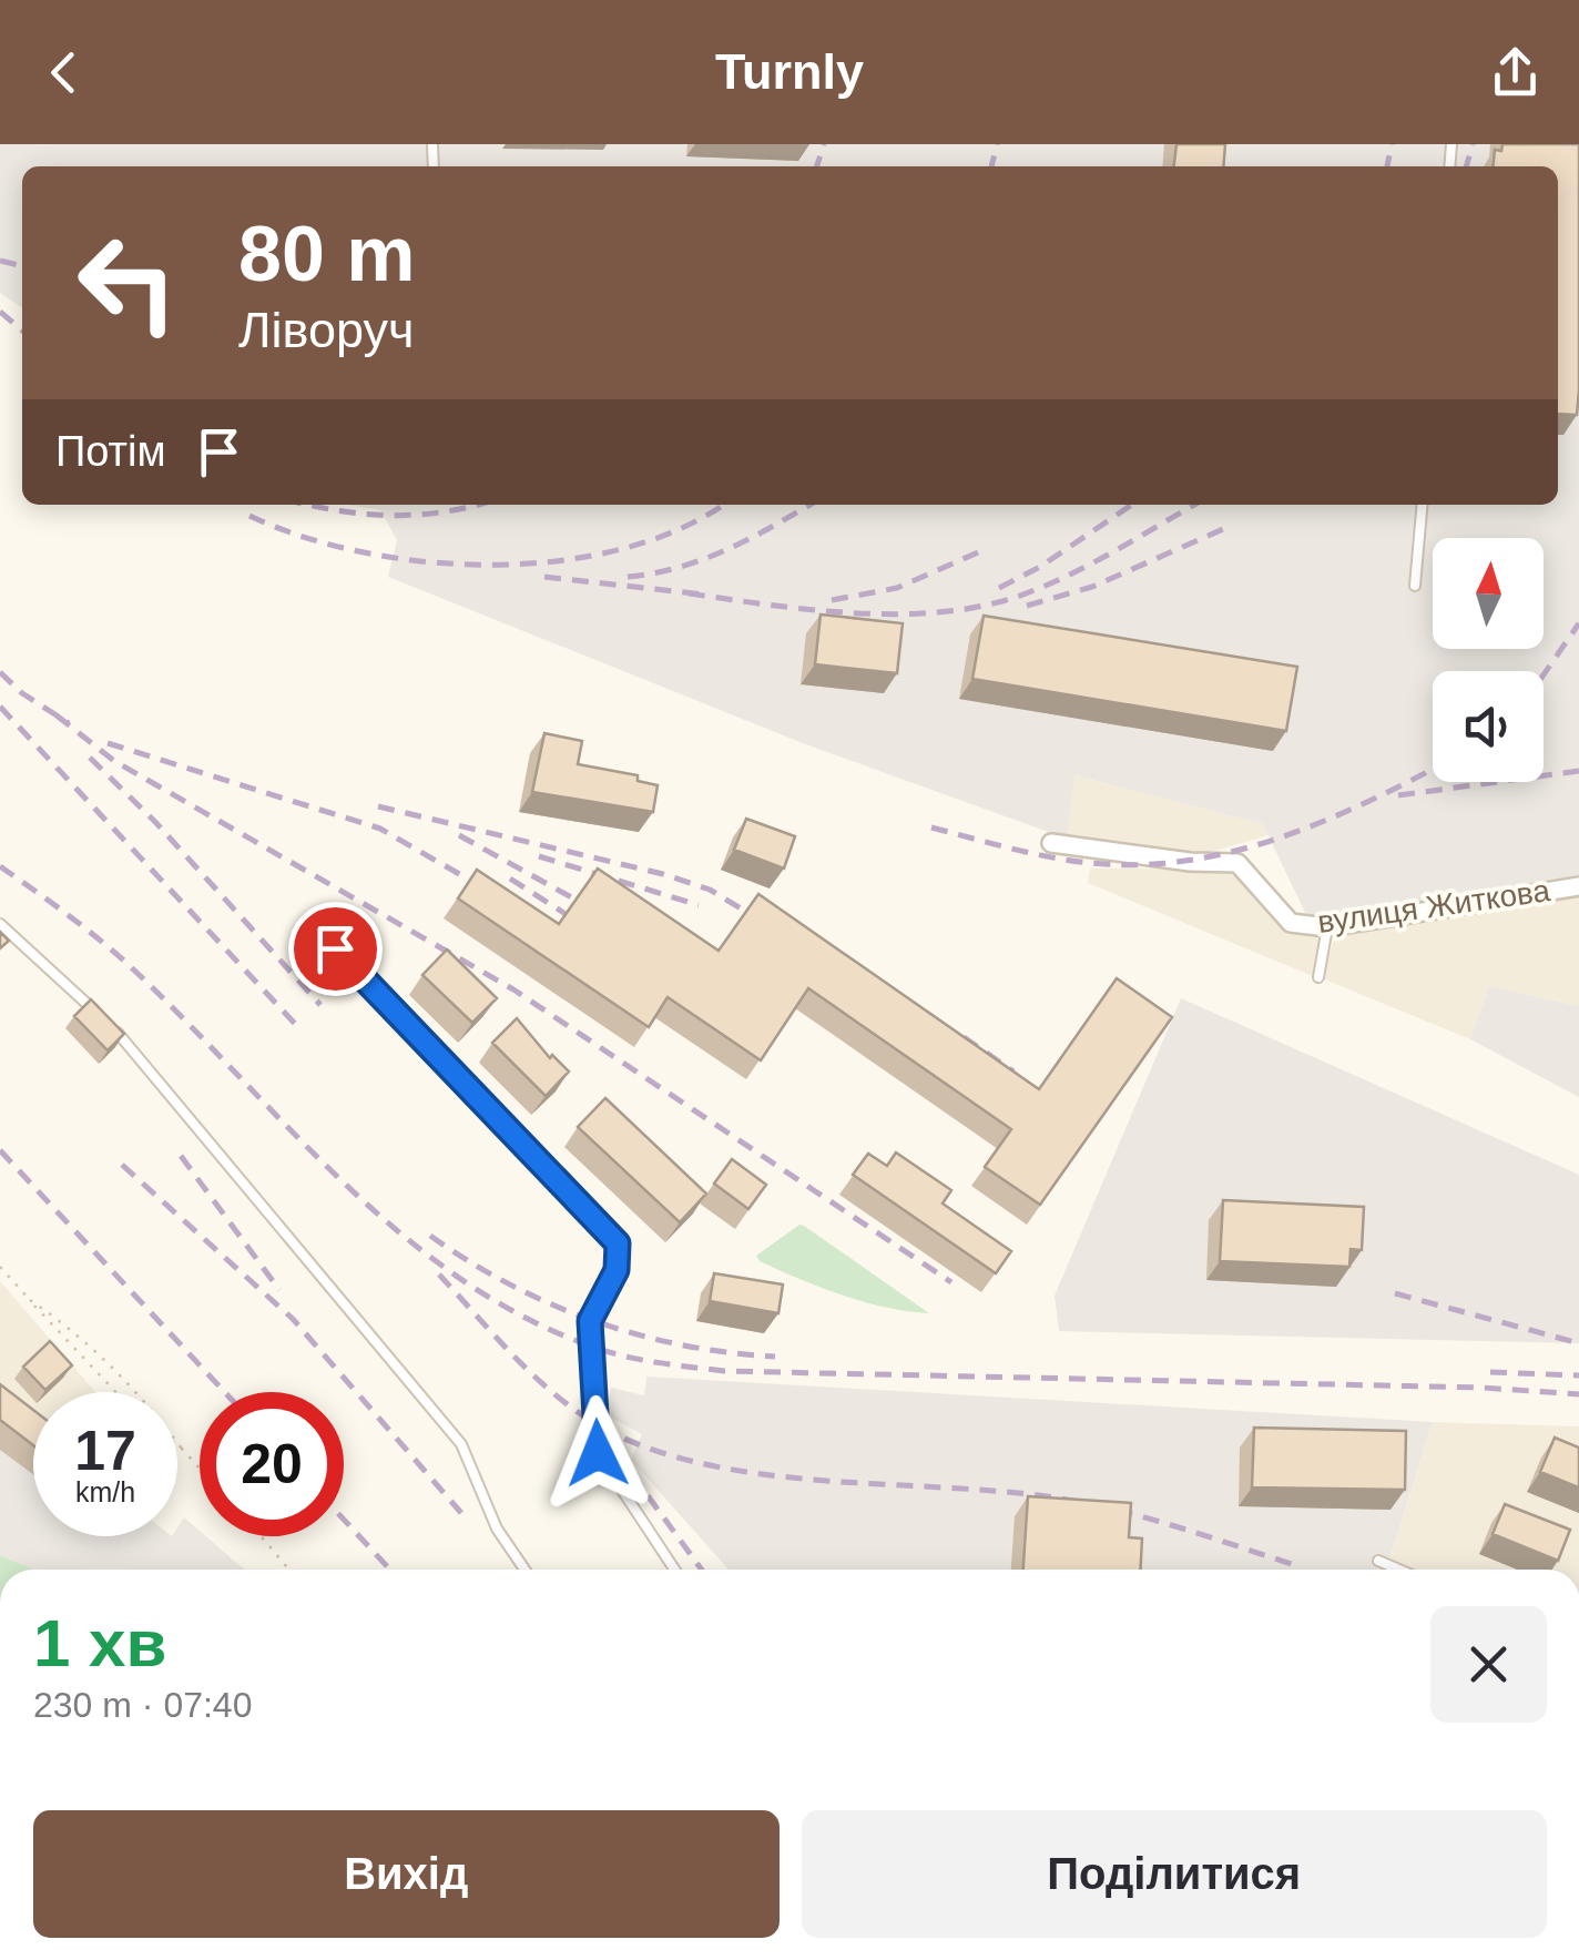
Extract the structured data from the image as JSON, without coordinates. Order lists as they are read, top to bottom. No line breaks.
{"streets":{"street":["вулиця Житкова"]},"north":"top","page":{"header":"Turnly","turn":["80 m","Ліворуч"],"then":"Потім","speed":"17 km/h","limit":"20","heading":["1 хв","230 m · 07:40"],"buttons":["Вихід","Поділитися"]}}
